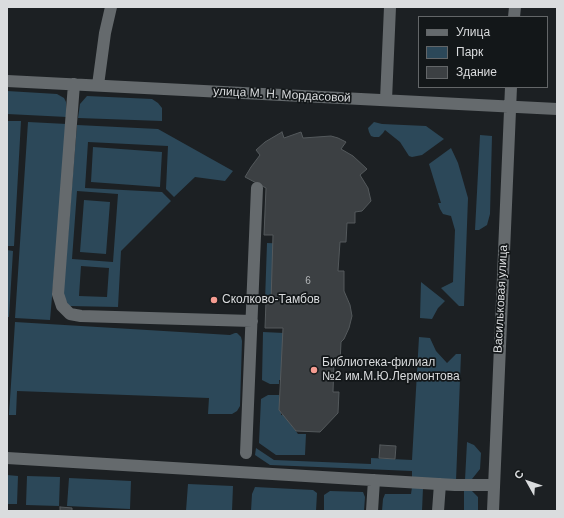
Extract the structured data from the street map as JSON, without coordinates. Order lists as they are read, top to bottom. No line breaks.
{"streets":{"street":["улица М. Н. Мордасовой","Васильковая улица"]},"crossings":[["улица М. Н. Мордасовой","Васильковая улица"]],"places":["Сколково-Тамбов","Библиотека-филиал №2 им.М.Ю.Лермонтова"],"house_numbers":["6"],"legend":["Улица","Парк","Здание"],"north":"top left"}
